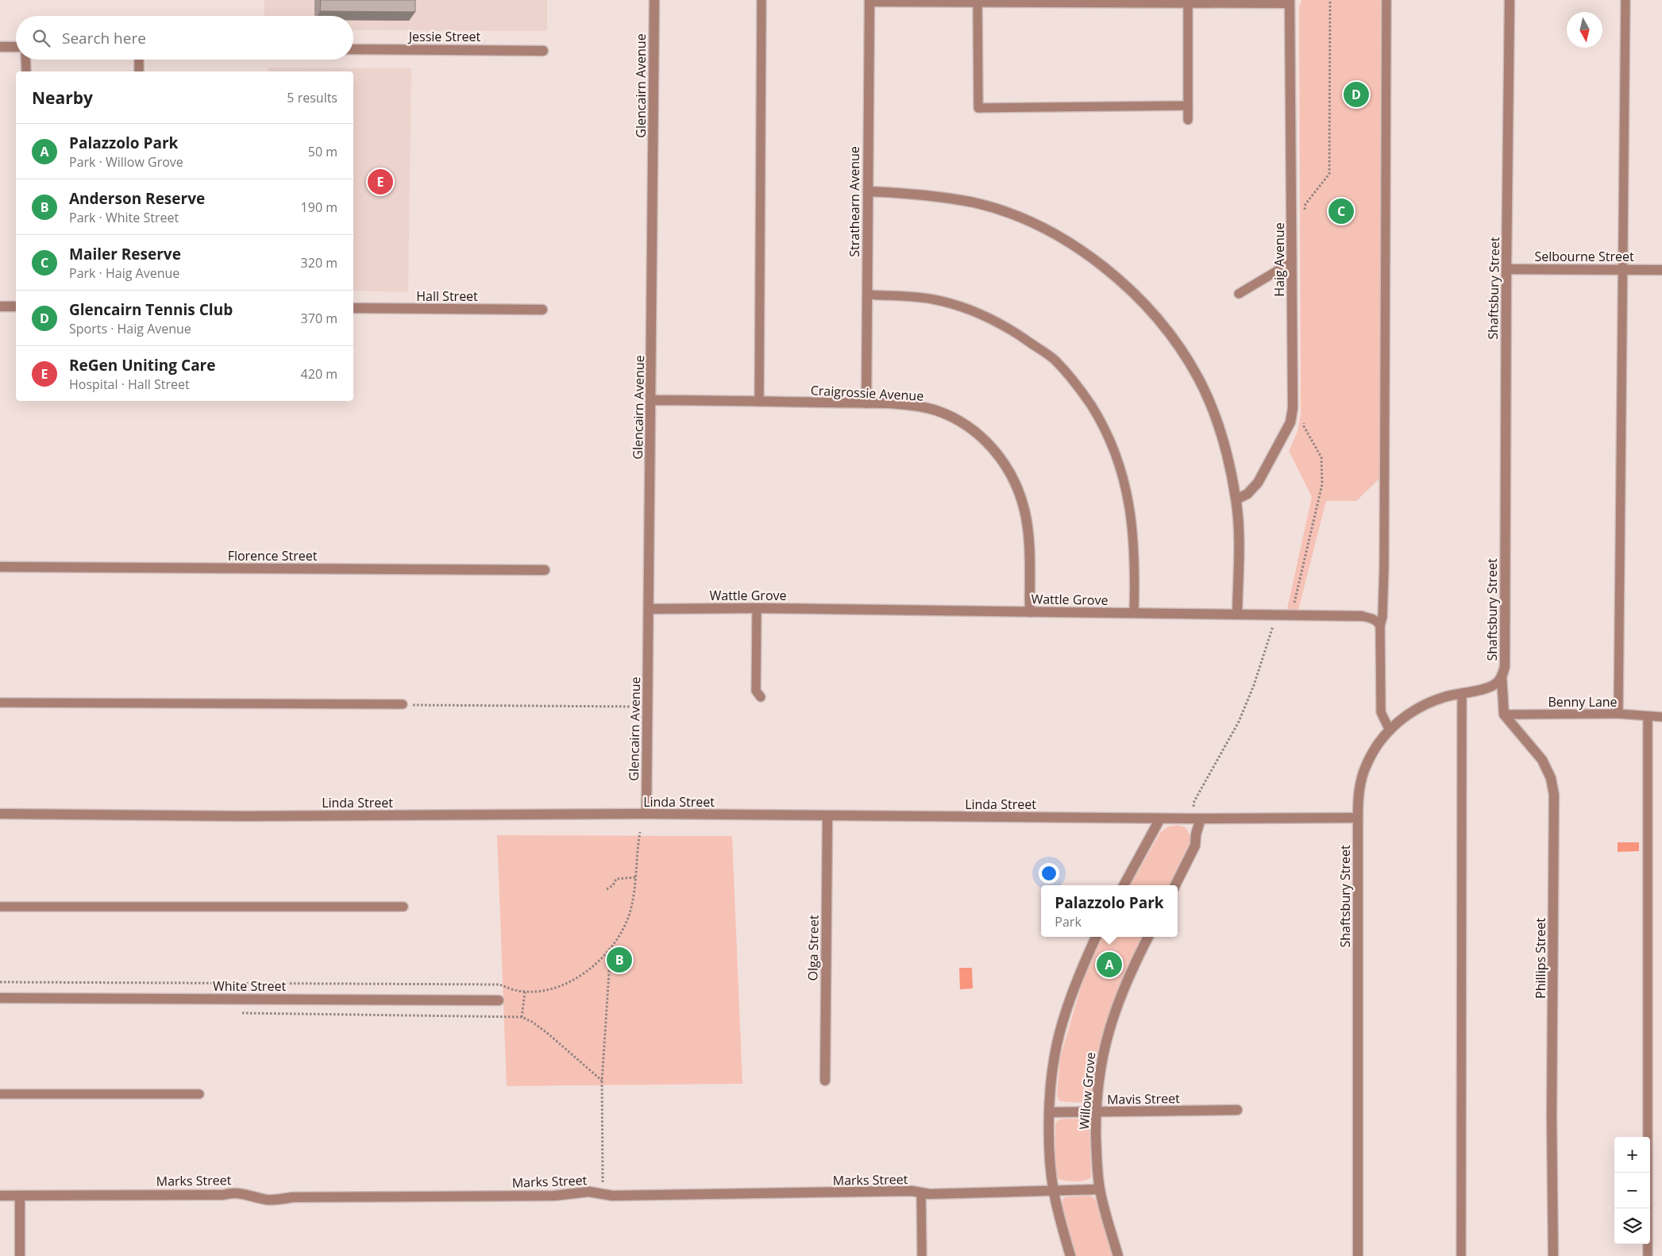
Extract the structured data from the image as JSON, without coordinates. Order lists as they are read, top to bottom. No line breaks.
{"streets":{"street":["Jessie Street","Glencairn Avenue","Strathearn Avenue","Selbourne Street","Haig Avenue","Shaftsbury Street","Hall Street","Craigrossie Avenue","Florence Street","Wattle Grove","Linda Street","Olga Street","Phillips Street","White Street","Willow Grove","Mavis Street","Marks Street"],"lane":["Benny Lane"]},"crossings":[["Glencairn Avenue","Craigrossie Avenue"],["Glencairn Avenue","Wattle Grove"],["Glencairn Avenue","Linda Street"],["Strathearn Avenue","Craigrossie Avenue"],["Selbourne Street","Shaftsbury Street"],["Shaftsbury Street","Linda Street"],["Craigrossie Avenue","Wattle Grove"],["Benny Lane","Phillips Street"],["Linda Street","Olga Street"],["Willow Grove","Mavis Street"],["Willow Grove","Marks Street"]],"north":"bottom","page":{"search":"Search here","heading":["Nearby","5 results"],"pins":["D","E","C","B","A"],"list":[{"mark":"A","name":"Palazzolo Park","note":"Park · Willow Grove","value":"50 m"},{"mark":"B","name":"Anderson Reserve","note":"Park · White Street","value":"190 m"},{"mark":"C","name":"Mailer Reserve","note":"Park · Haig Avenue","value":"320 m"},{"mark":"D","name":"Glencairn Tennis Club","note":"Sports · Haig Avenue","value":"370 m"},{"mark":"E","name":"ReGen Uniting Care","note":"Hospital · Hall Street","value":"420 m"}],"popup":["Palazzolo Park","Park"],"map_buttons":["+","−"]}}
